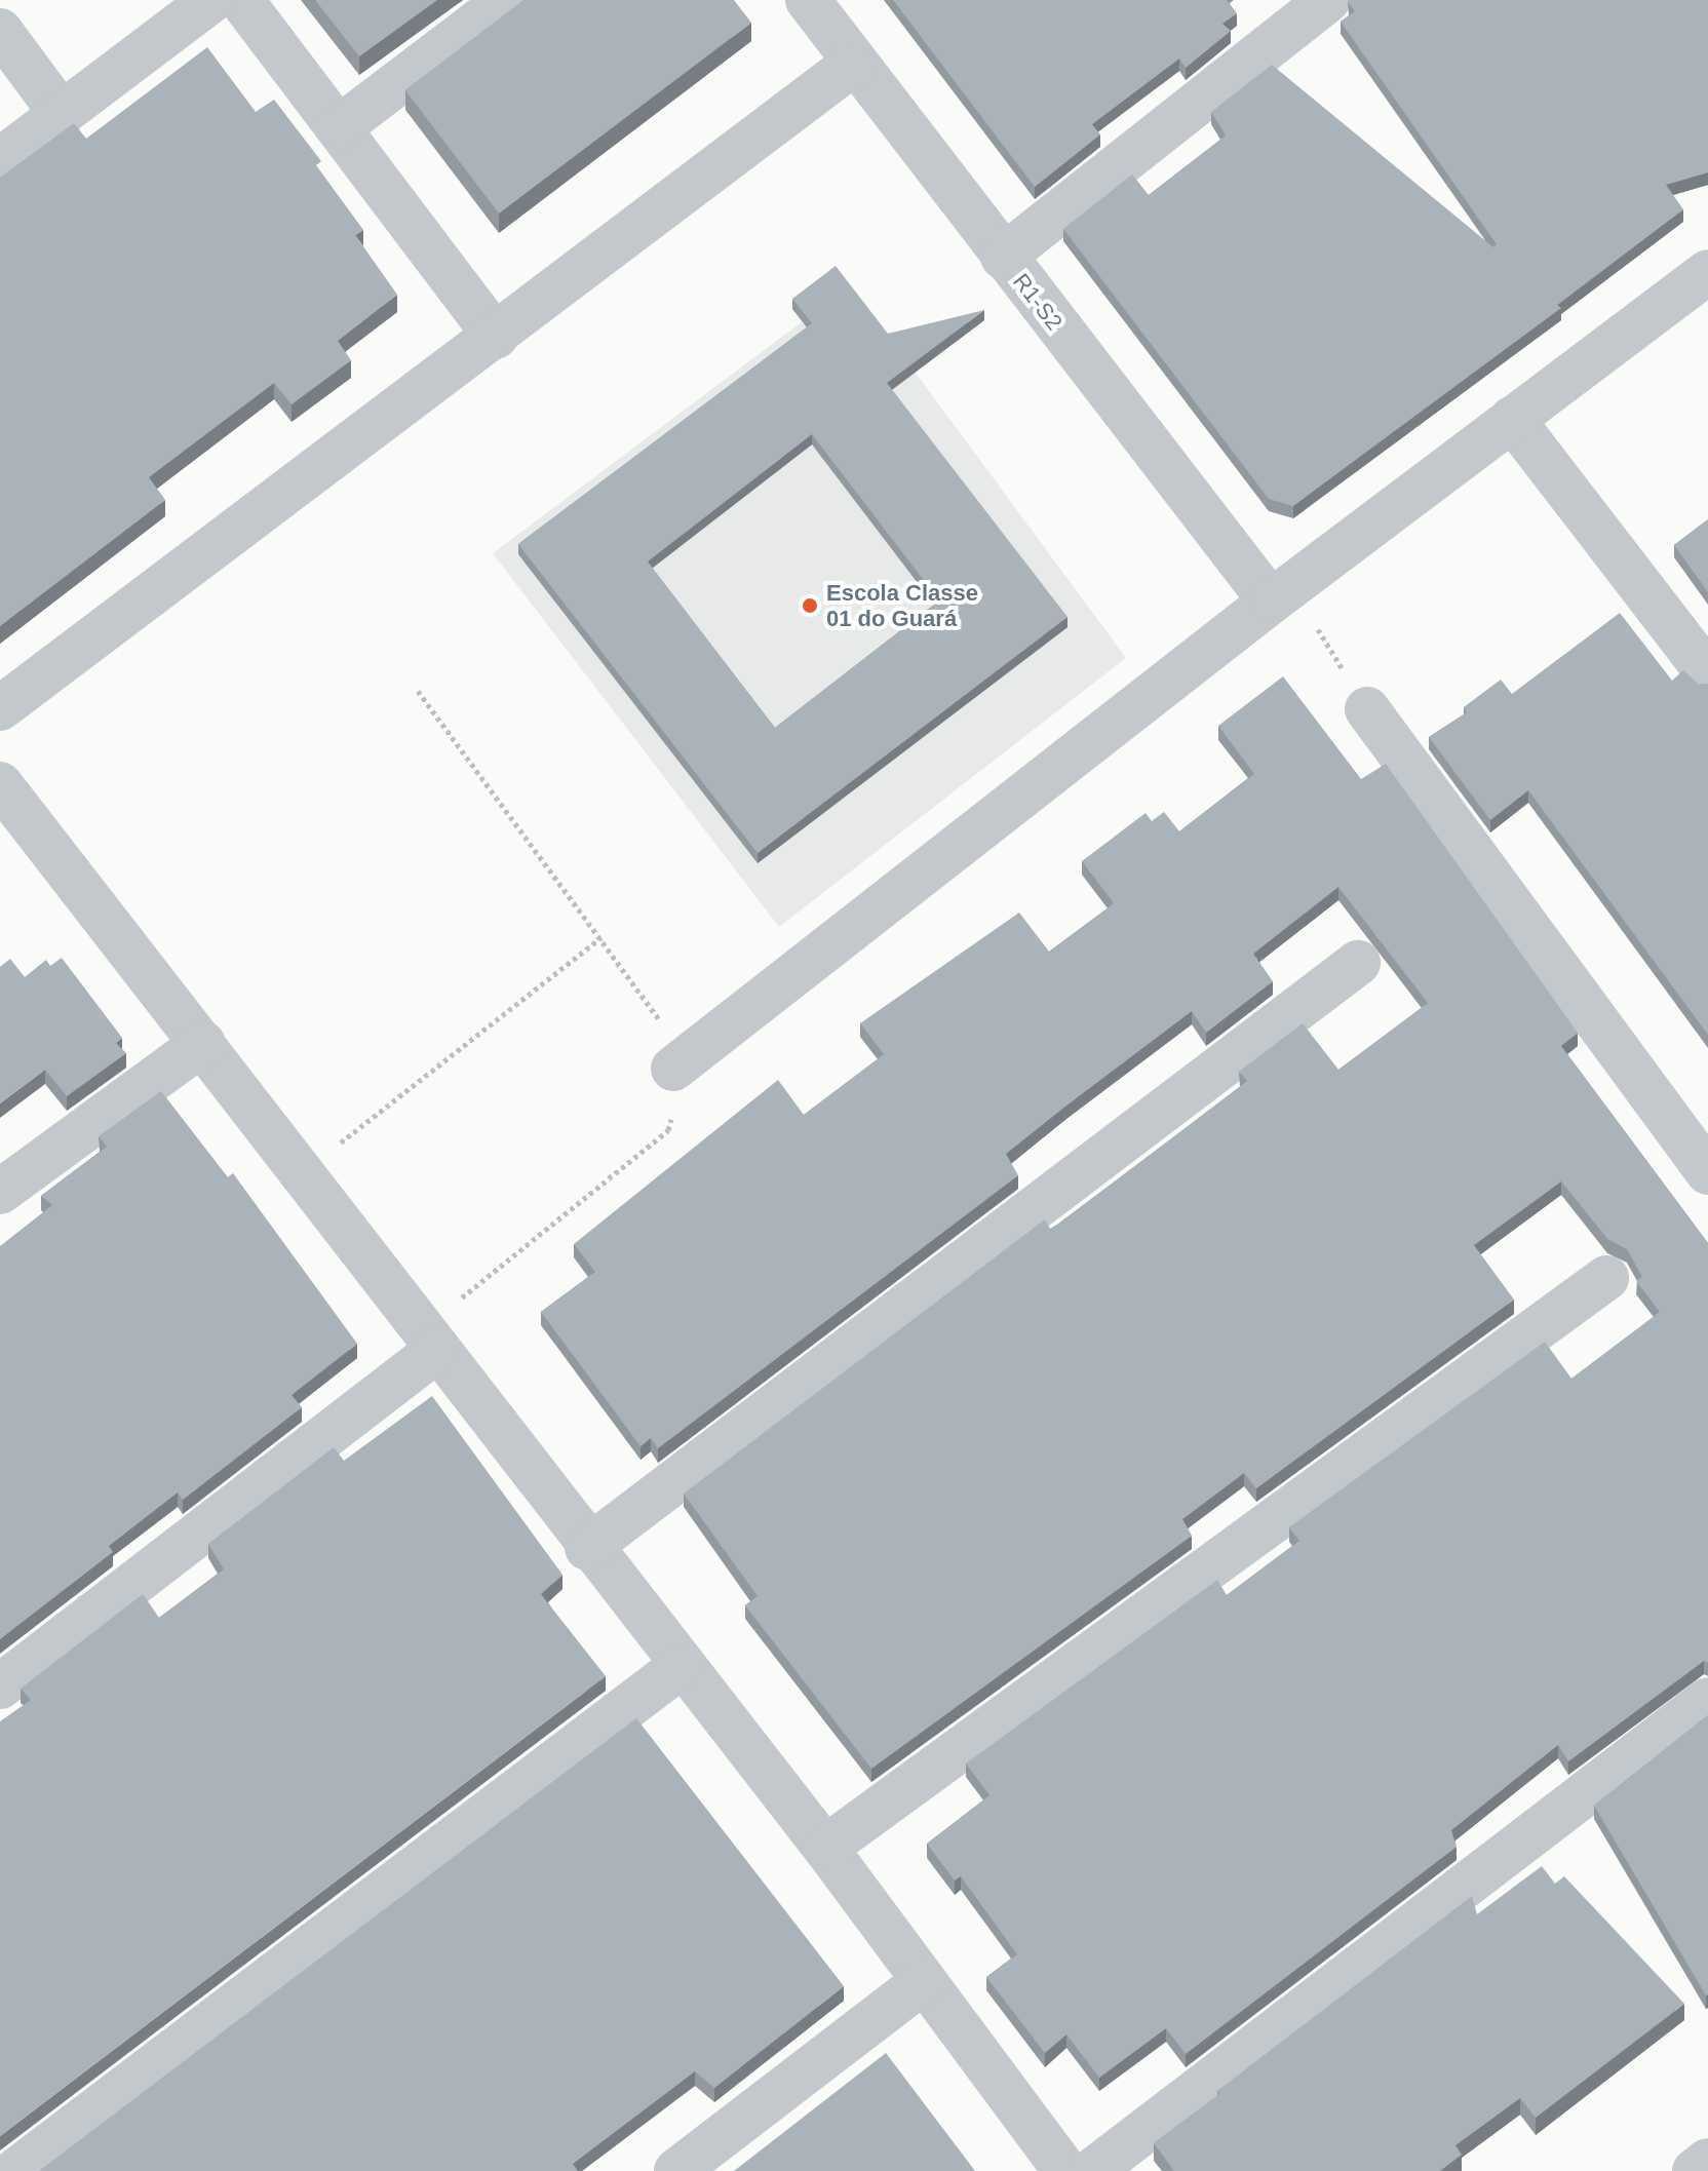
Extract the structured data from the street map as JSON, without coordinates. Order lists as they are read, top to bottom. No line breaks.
{"streets":{"street":["R1-S2"]},"places":["Escola Classe 01 do Guará"]}
